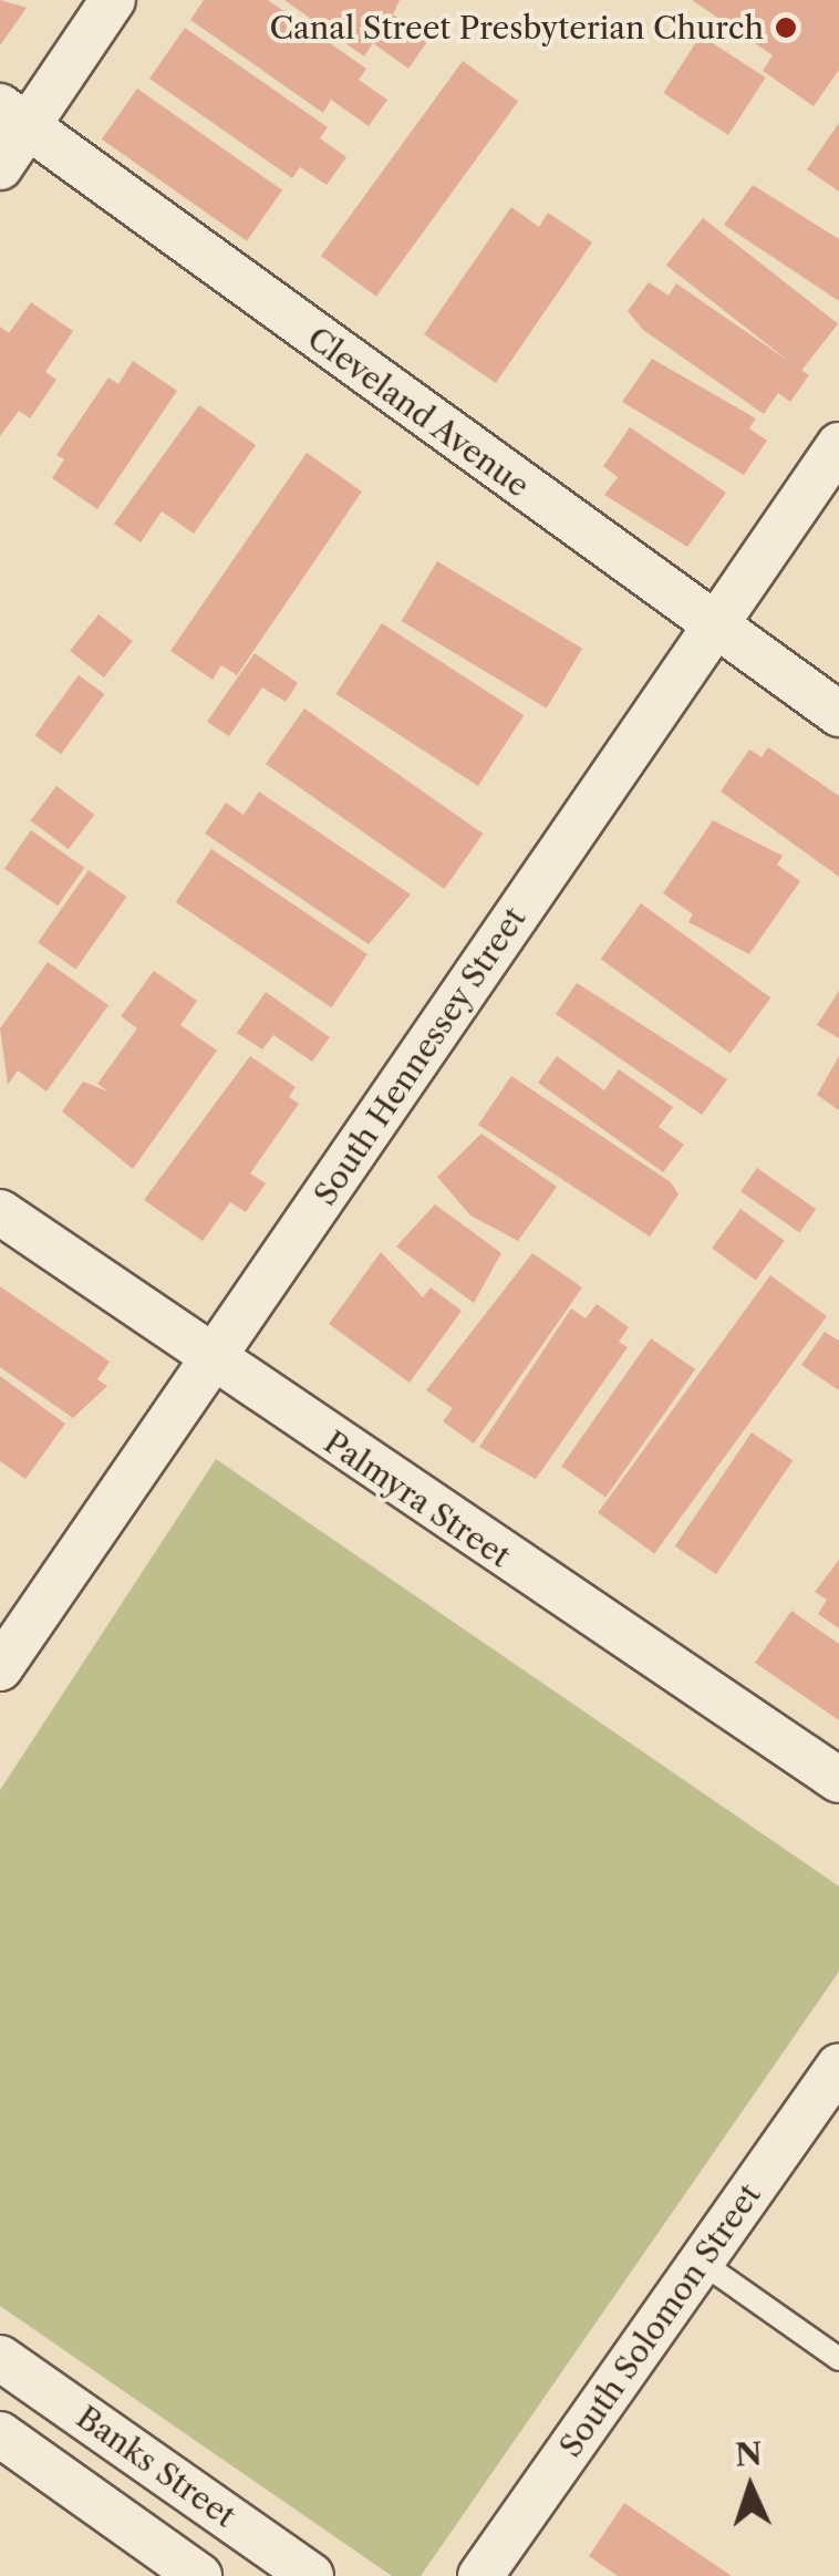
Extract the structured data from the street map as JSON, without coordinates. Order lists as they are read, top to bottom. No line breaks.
{"streets":{"street":["Cleveland Avenue","South Hennessey Street","Palmyra Street","South Solomon Street","Banks Street"]},"crossings":[["Cleveland Avenue","South Hennessey Street"],["South Hennessey Street","Palmyra Street"]],"places":["Canal Street Presbyterian Church"],"north":"top"}
